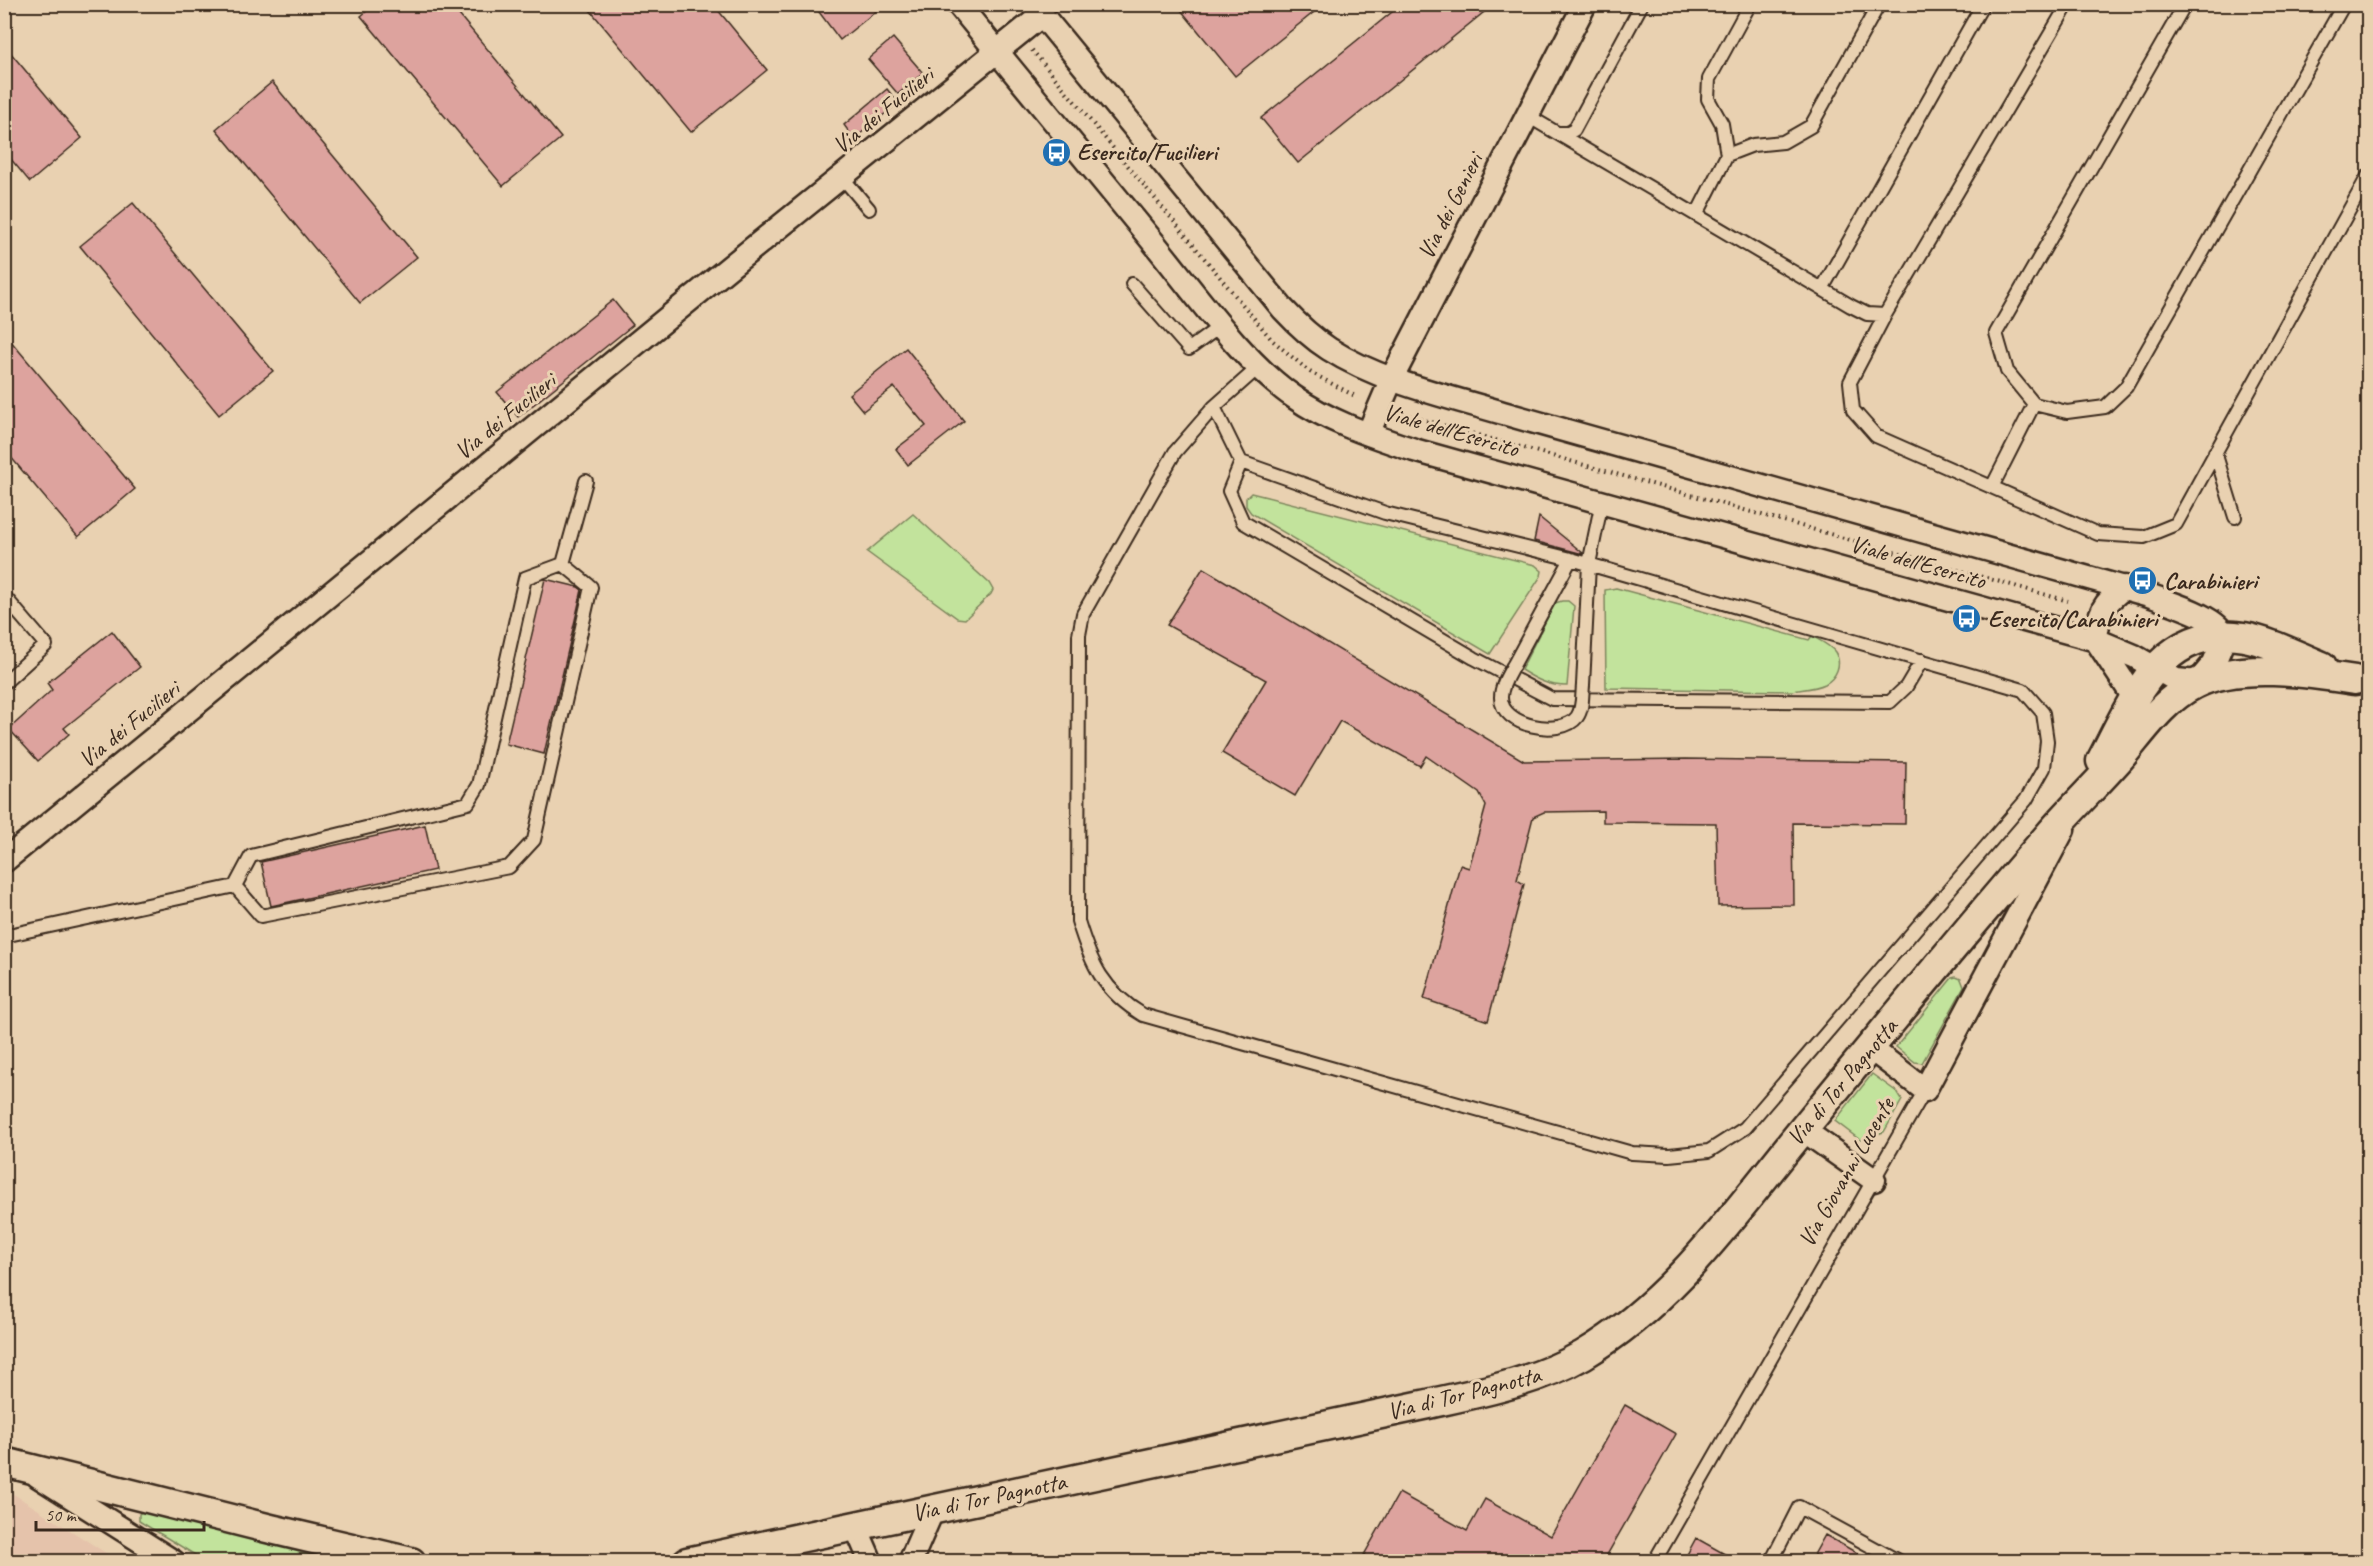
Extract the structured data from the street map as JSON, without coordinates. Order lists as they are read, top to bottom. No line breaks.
{"streets":{"street":["Via dei Fucilieri","Via dei Genieri","Viale dell'Esercito","Via di Tor Pagnotta","Via Giovanni Lucente"]},"crossings":[["Via dei Fucilieri","Viale dell'Esercito"],["Via dei Genieri","Viale dell'Esercito"],["Viale dell'Esercito","Via di Tor Pagnotta"],["Via di Tor Pagnotta","Via Giovanni Lucente"]],"places":{"bus stop":["Esercito/Fucilieri","Carabinieri","Esercito/Carabinieri"]},"scale_bar":"50 m"}
